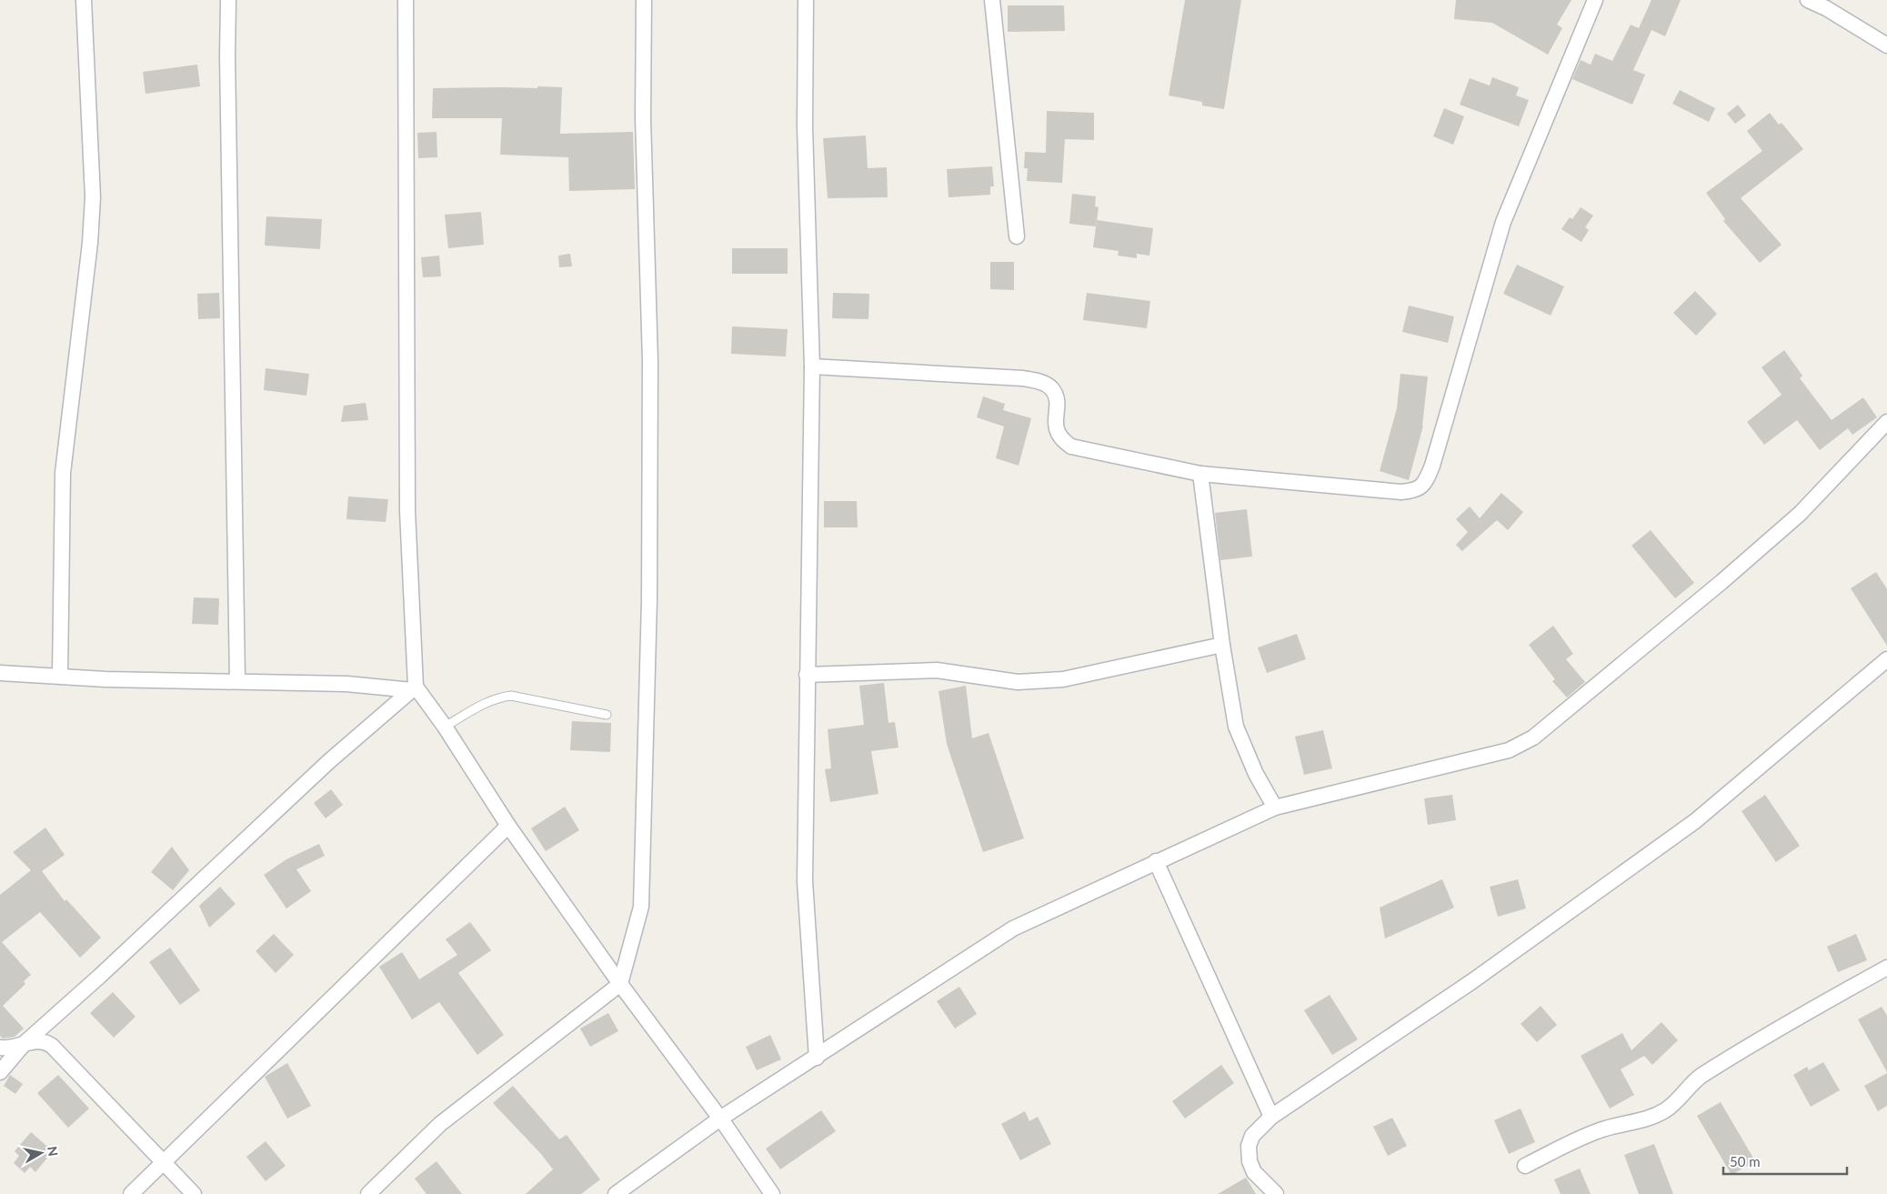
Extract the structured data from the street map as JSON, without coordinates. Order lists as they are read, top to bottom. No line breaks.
{"scale_bar":"50 m","north":"right"}
